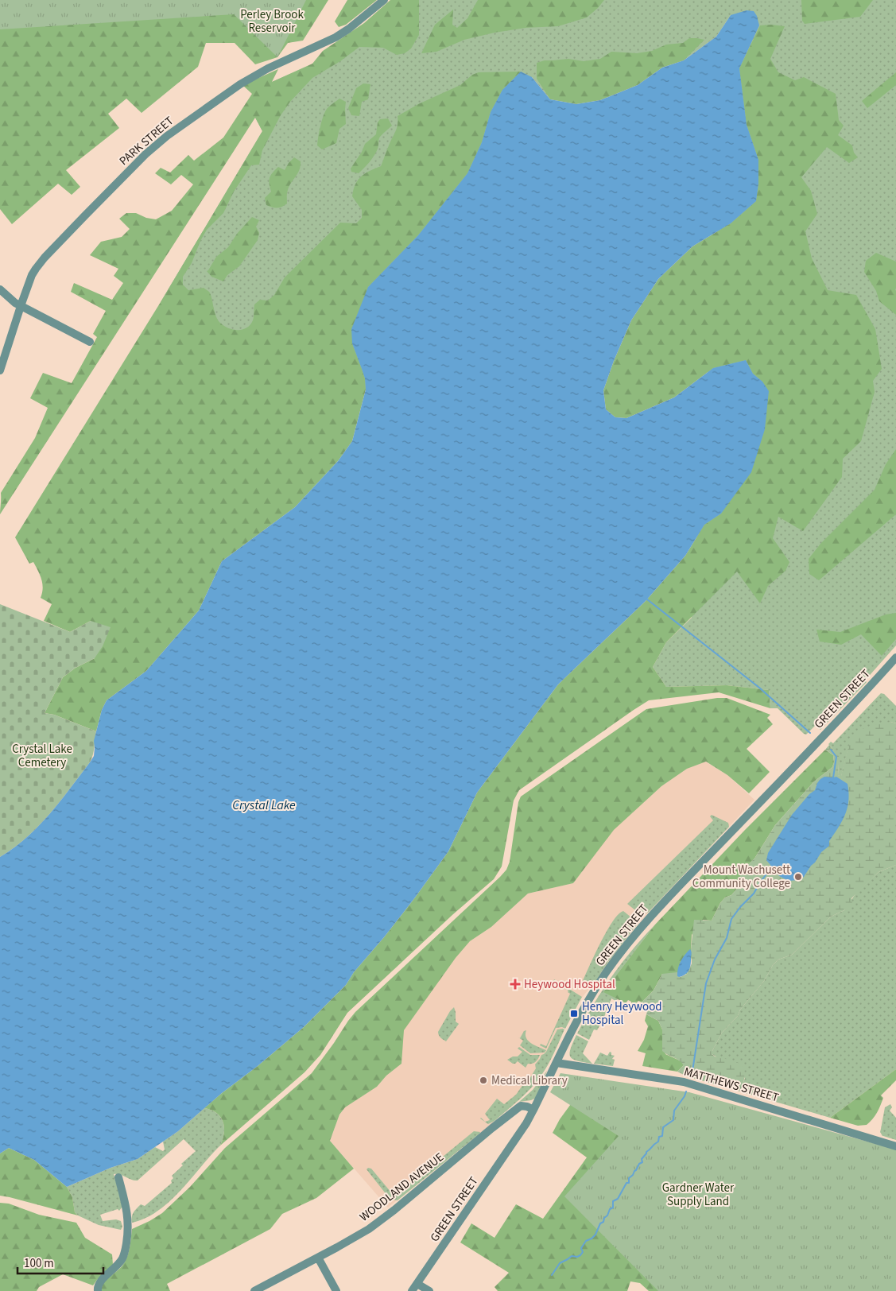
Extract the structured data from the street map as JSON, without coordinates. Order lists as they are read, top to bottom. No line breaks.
{"streets":{"street":["PARK STREET","GREEN STREET","MATTHEWS STREET","WOODLAND AVENUE"]},"crossings":[["GREEN STREET","MATTHEWS STREET"],["GREEN STREET","WOODLAND AVENUE"]],"water":["Crystal Lake"],"parks":["Perley Brook Reservoir","Crystal Lake Cemetery","Gardner Water Supply Land"],"places":{"other":["Mount Wachusett Community College","Medical Library"],"health":["Heywood Hospital"],"transit":["Henry Heywood Hospital"]},"scale_bar":"100 m"}
